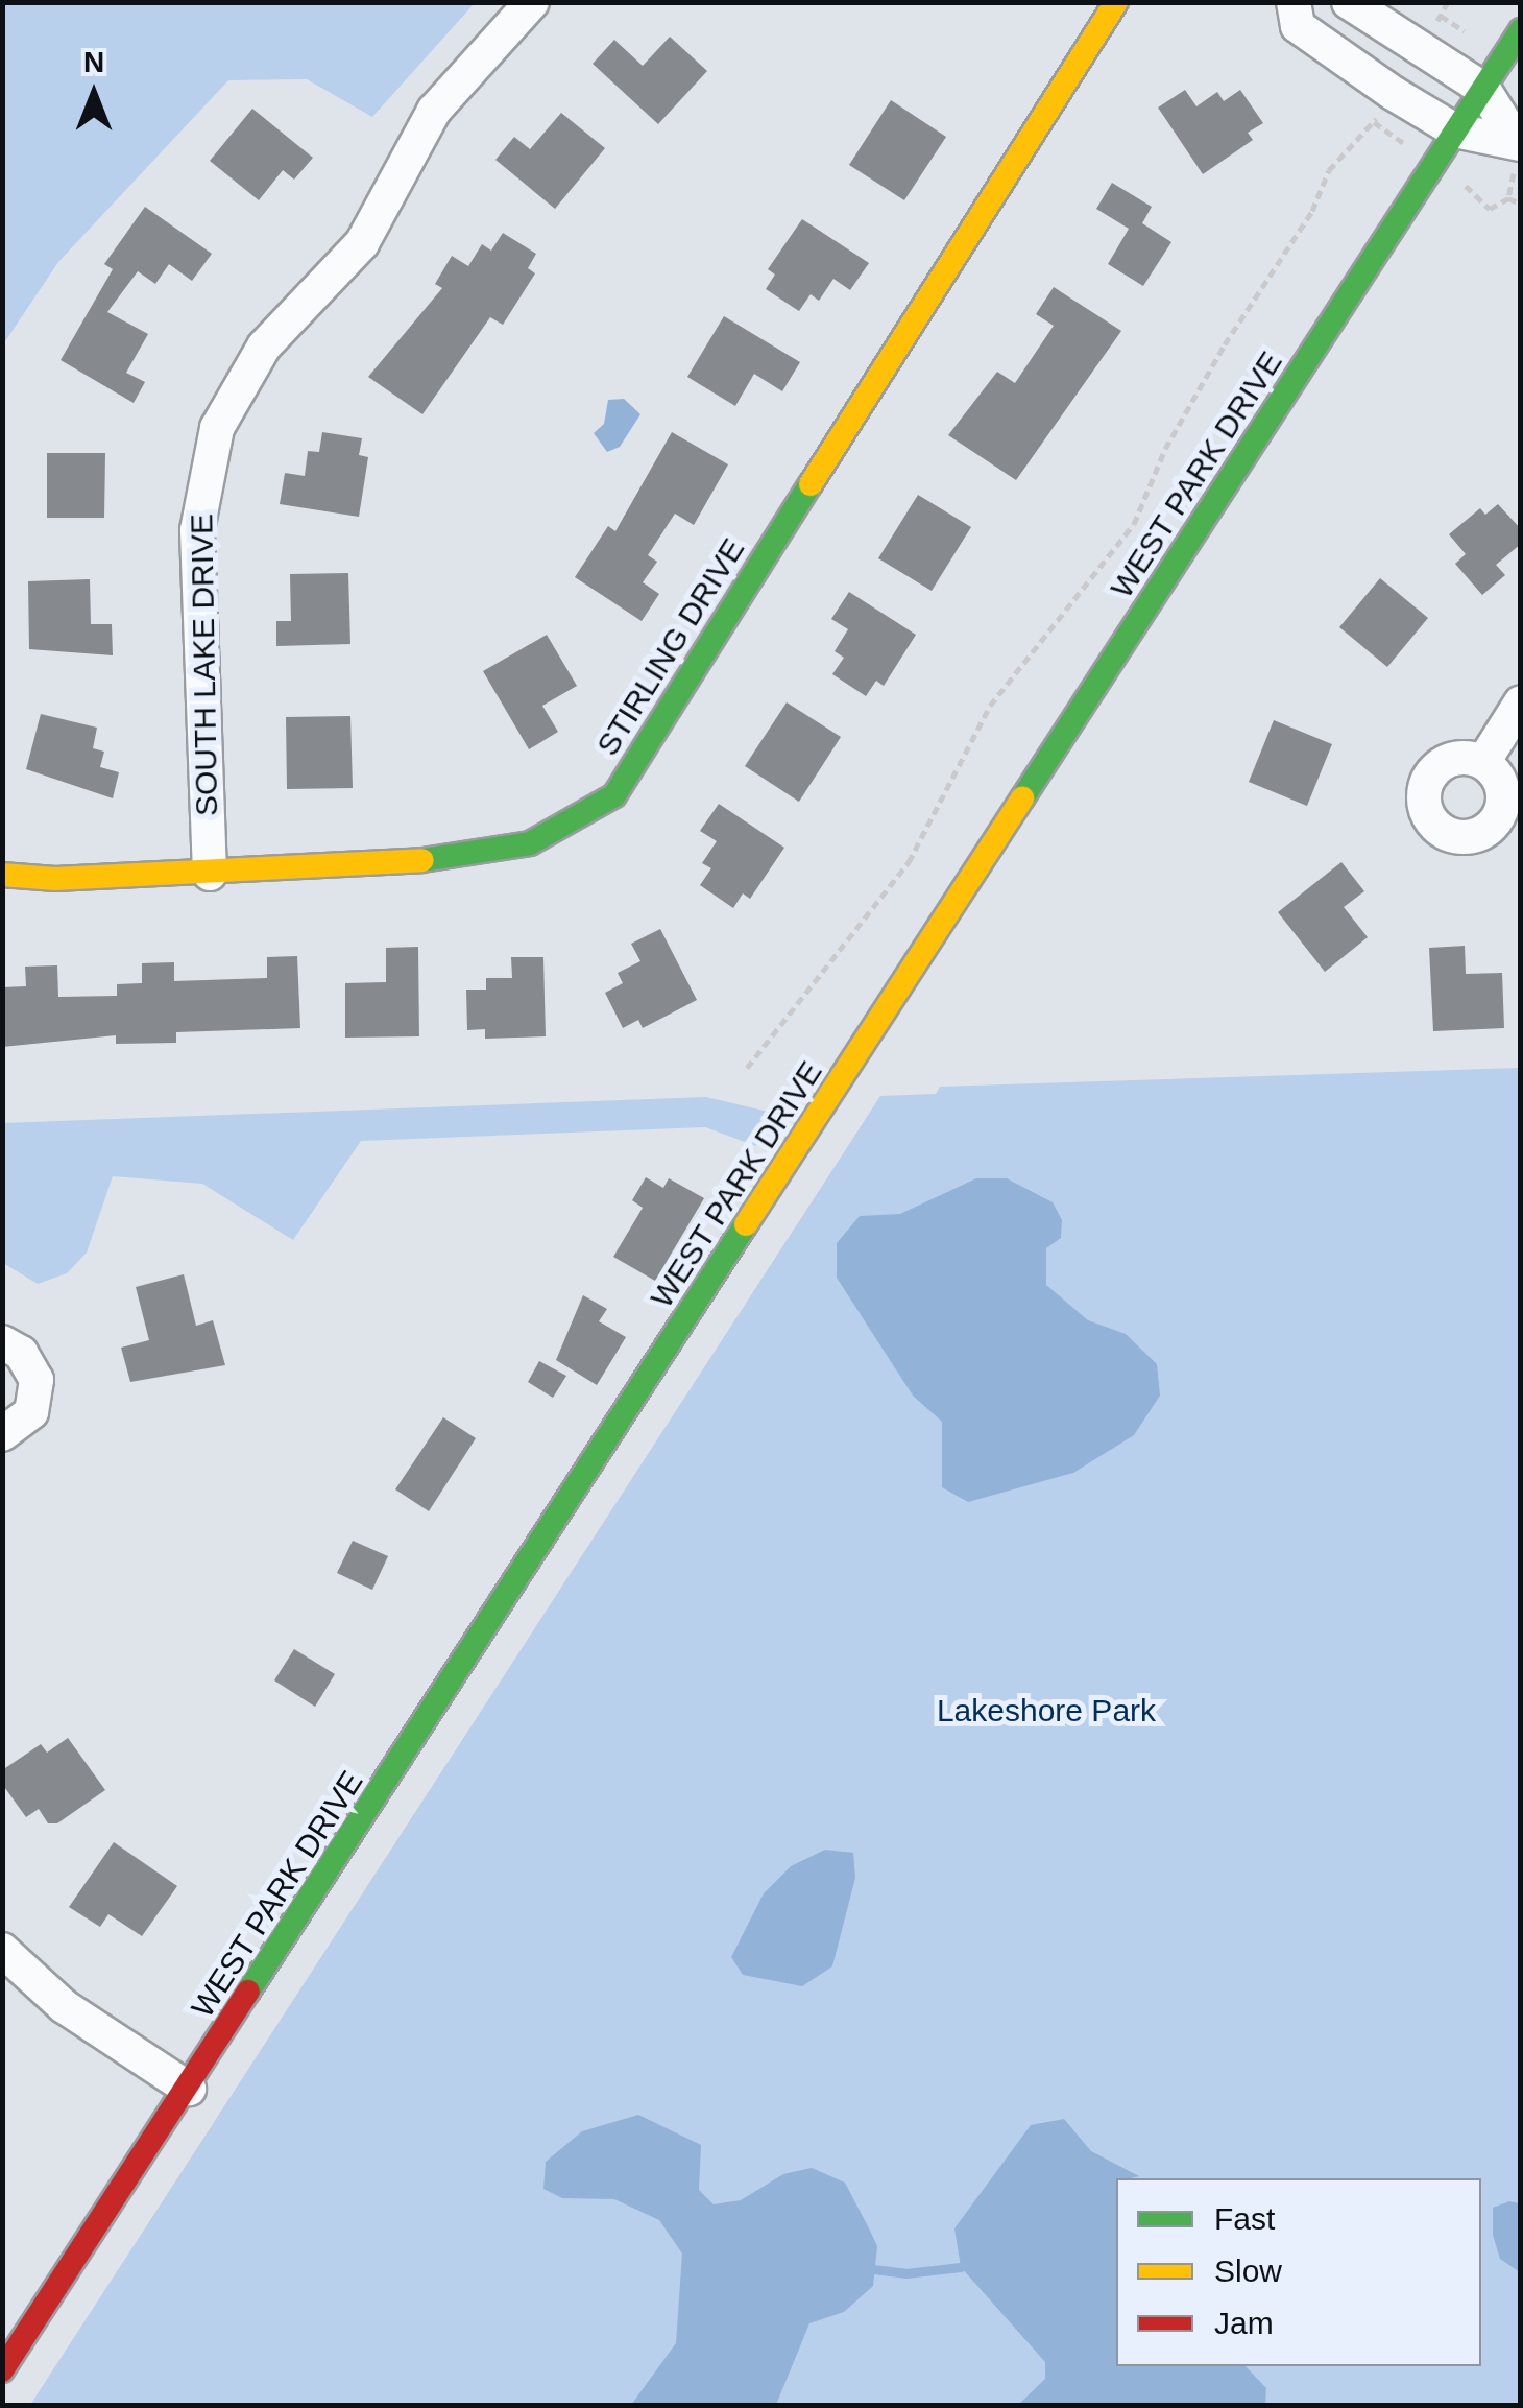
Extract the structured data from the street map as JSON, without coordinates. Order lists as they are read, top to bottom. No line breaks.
{"streets":{"street":["WEST PARK DRIVE","STIRLING DRIVE","SOUTH LAKE DRIVE"]},"crossings":[["STIRLING DRIVE","SOUTH LAKE DRIVE"]],"parks":["Lakeshore Park"],"legend":["Fast","Slow","Jam"],"north":"top"}
